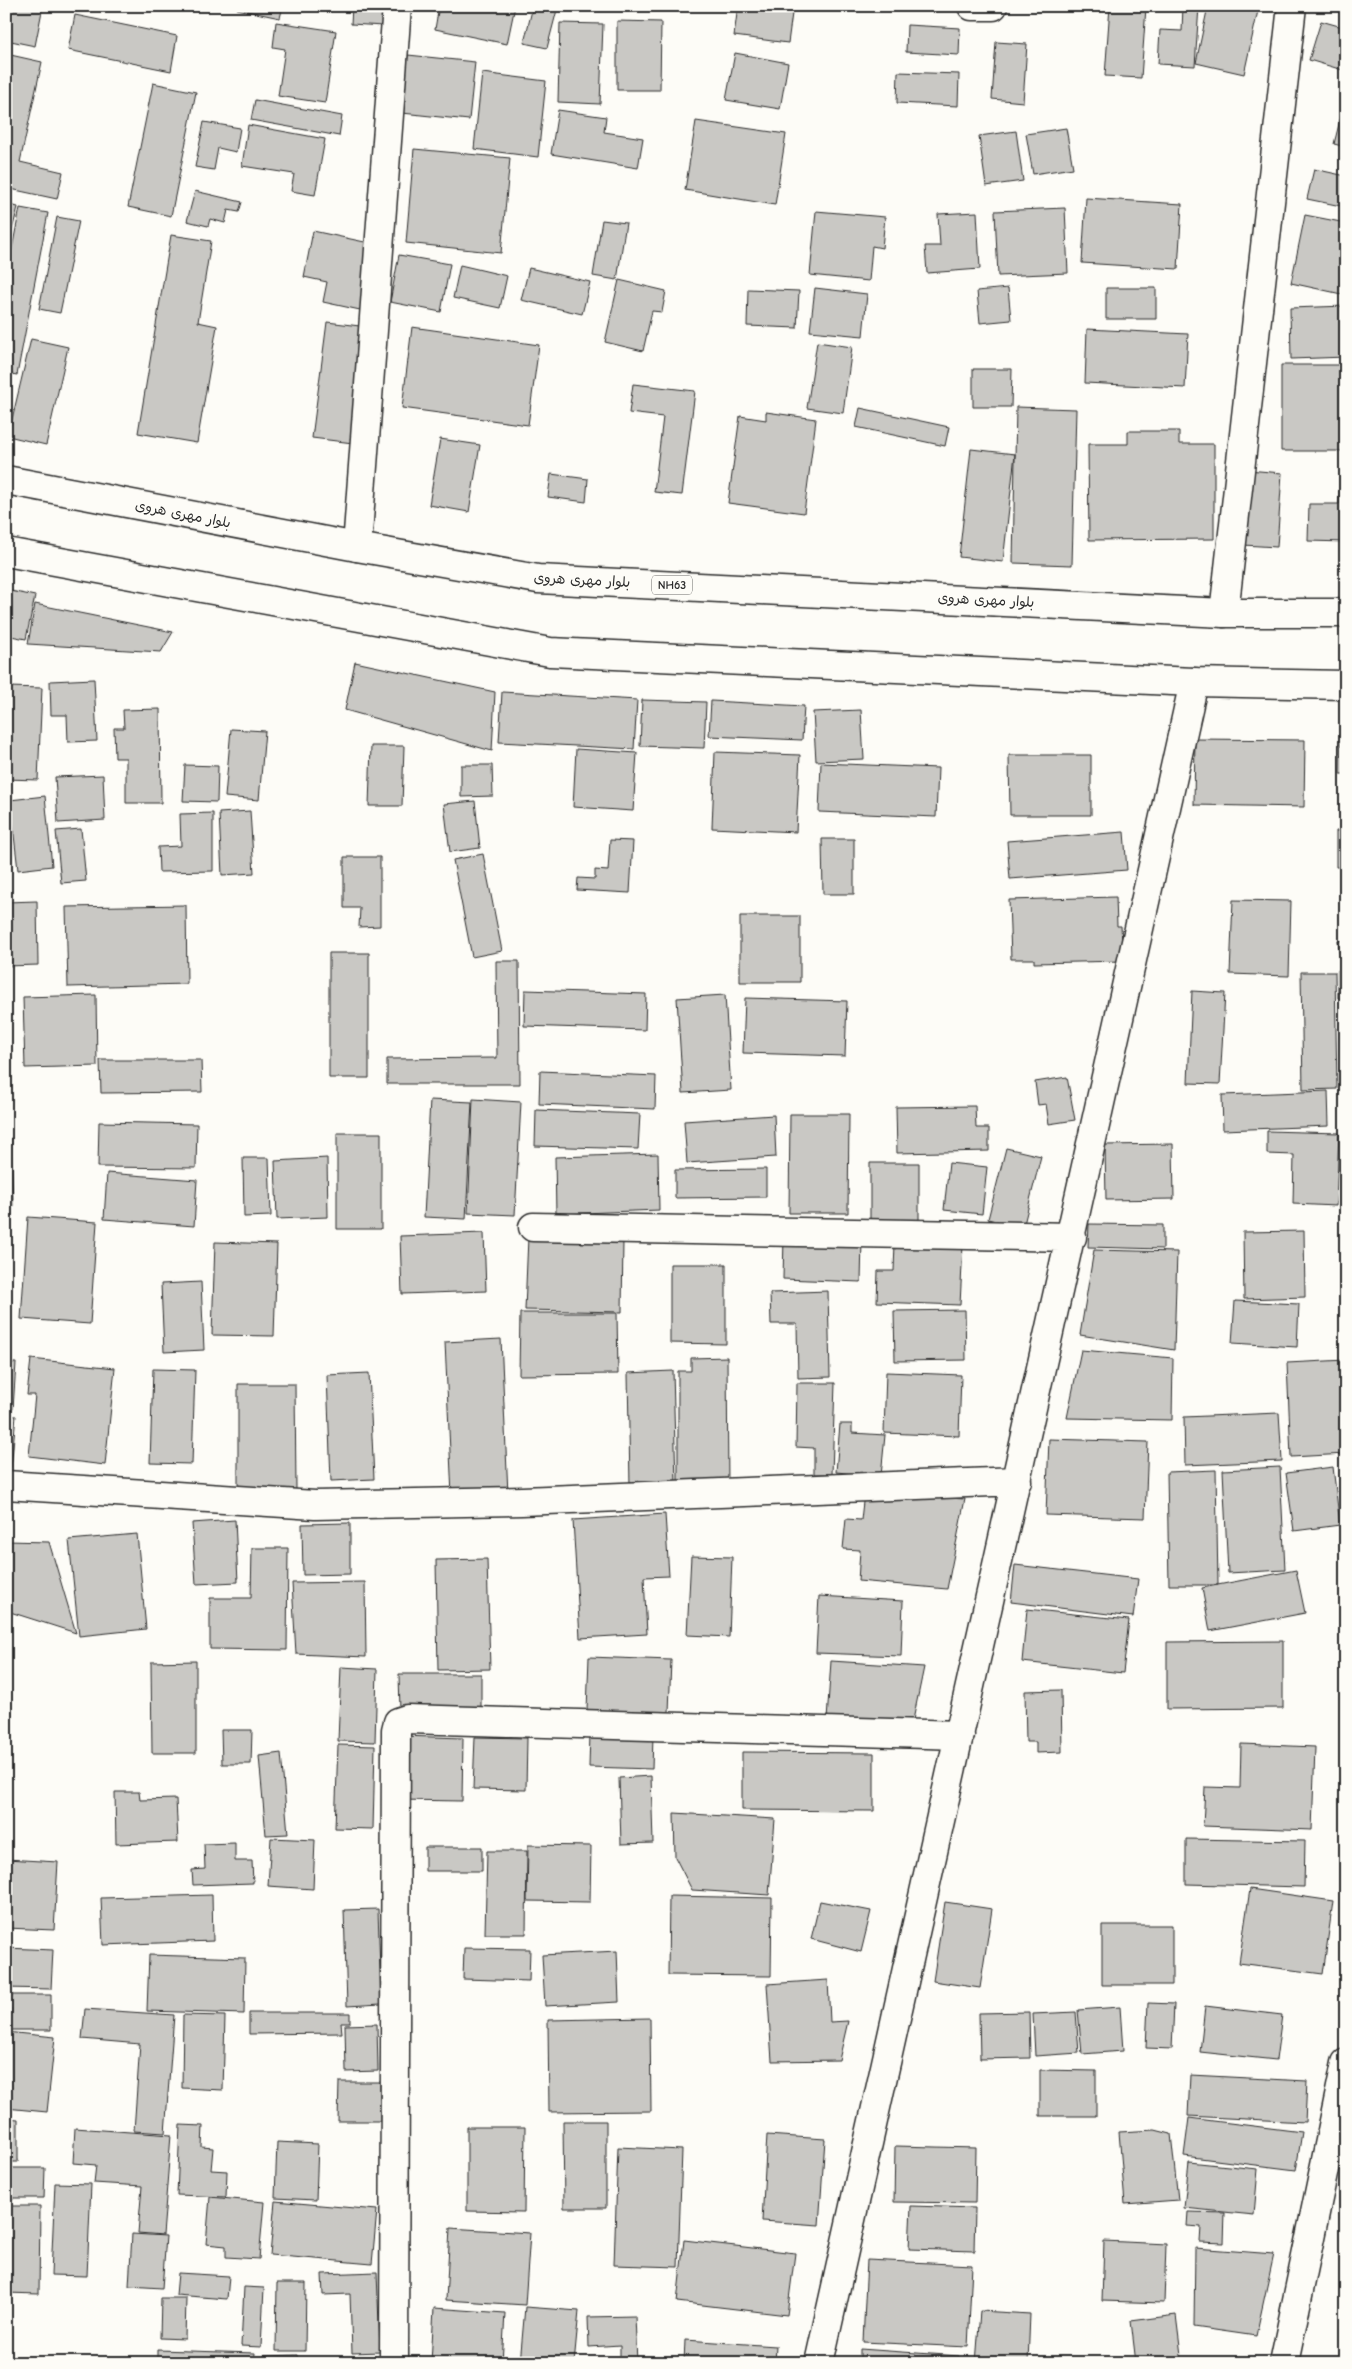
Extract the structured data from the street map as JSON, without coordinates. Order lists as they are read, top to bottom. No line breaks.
{"streets":{"main road":["بلوار مهری هروی","NH63"]}}
